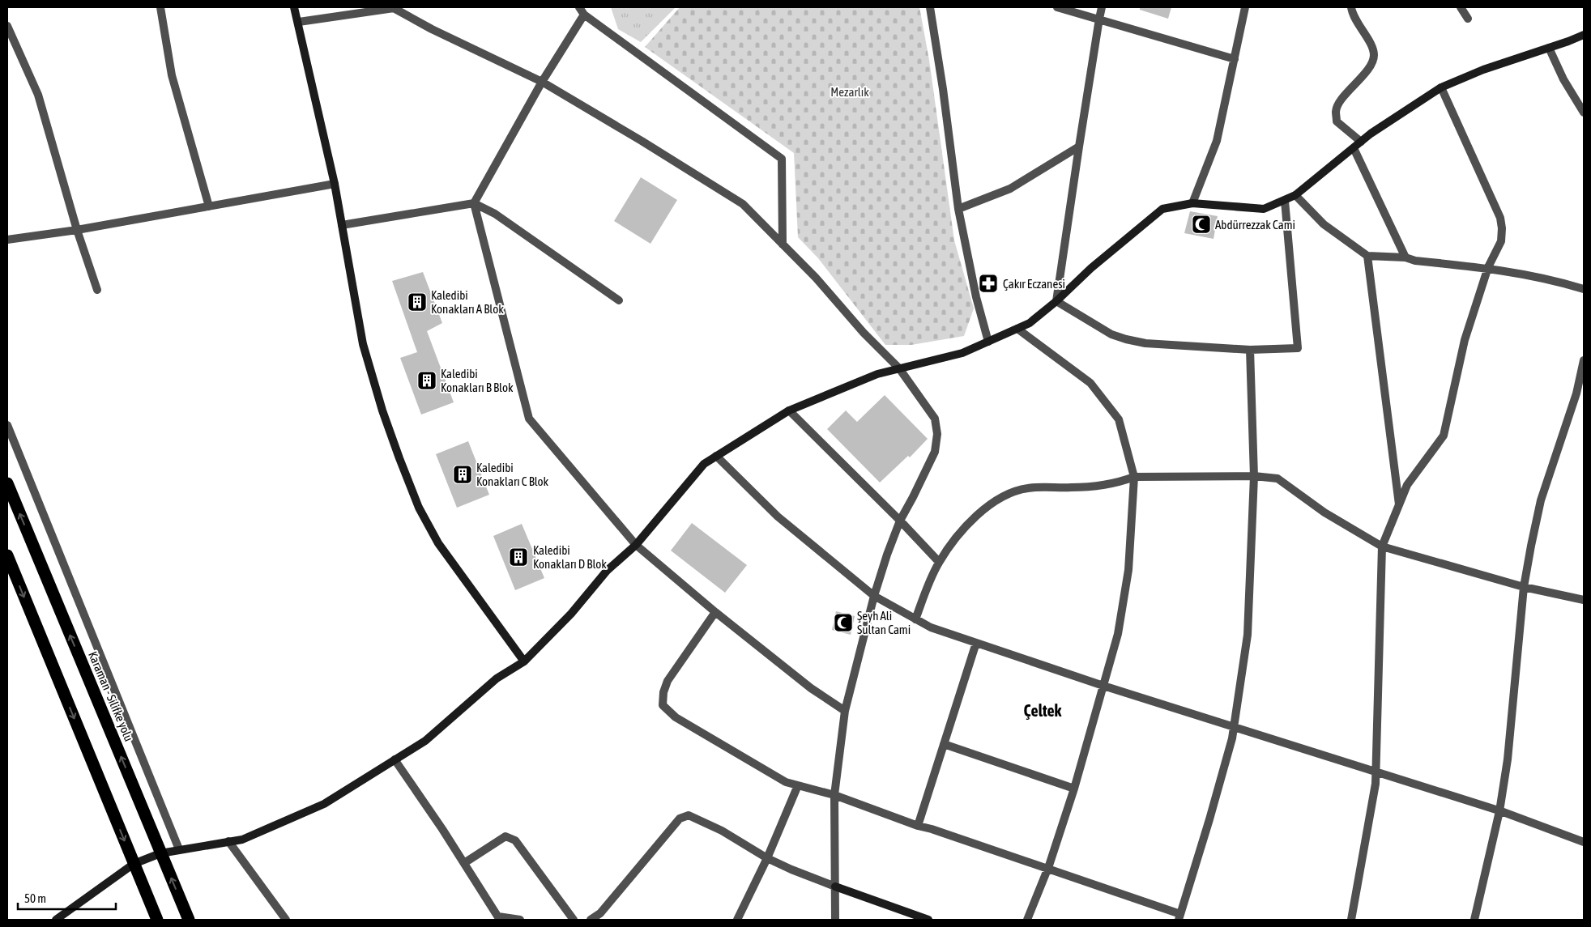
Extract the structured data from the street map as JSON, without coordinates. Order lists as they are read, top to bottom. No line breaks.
{"streets":{"highway":["Karaman - Silifke yolu"]},"districts":["Çeltek"],"parks":["Mezarlık"],"places":{"mosque":["Abdürrezzak Cami","Şeyh Ali Sultan Cami"],"pharmacy":["Çakır Eczanesi"],"building":["Kaledibi Konakları A Blok","Kaledibi Konakları B Blok","Kaledibi Konakları C Blok","Kaledibi Konakları D Blok"]},"scale_bar":"50 m"}
